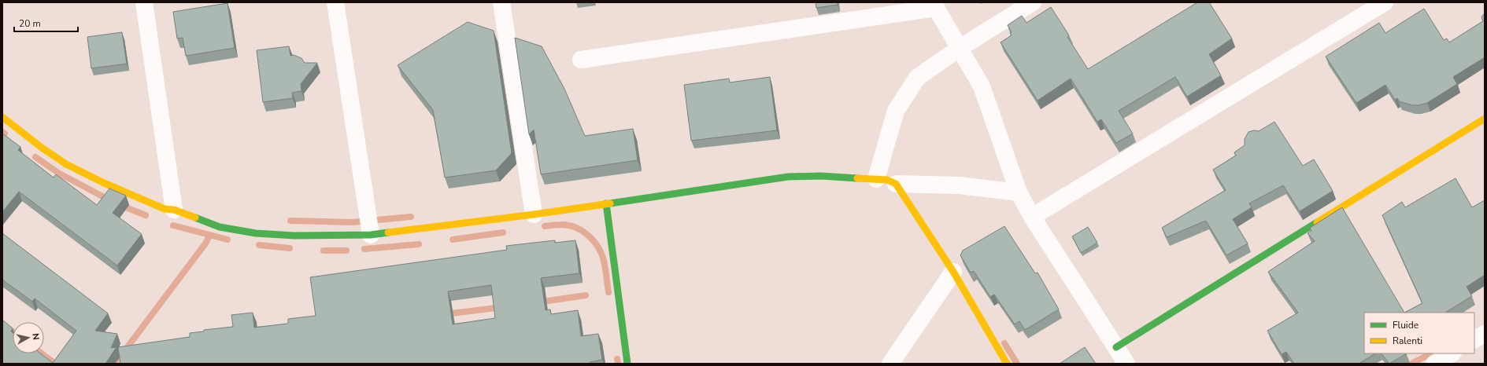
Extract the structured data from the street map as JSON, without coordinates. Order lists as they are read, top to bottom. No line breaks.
{"legend":["Fluide","Ralenti"],"scale_bar":"20 m","north":"right"}
